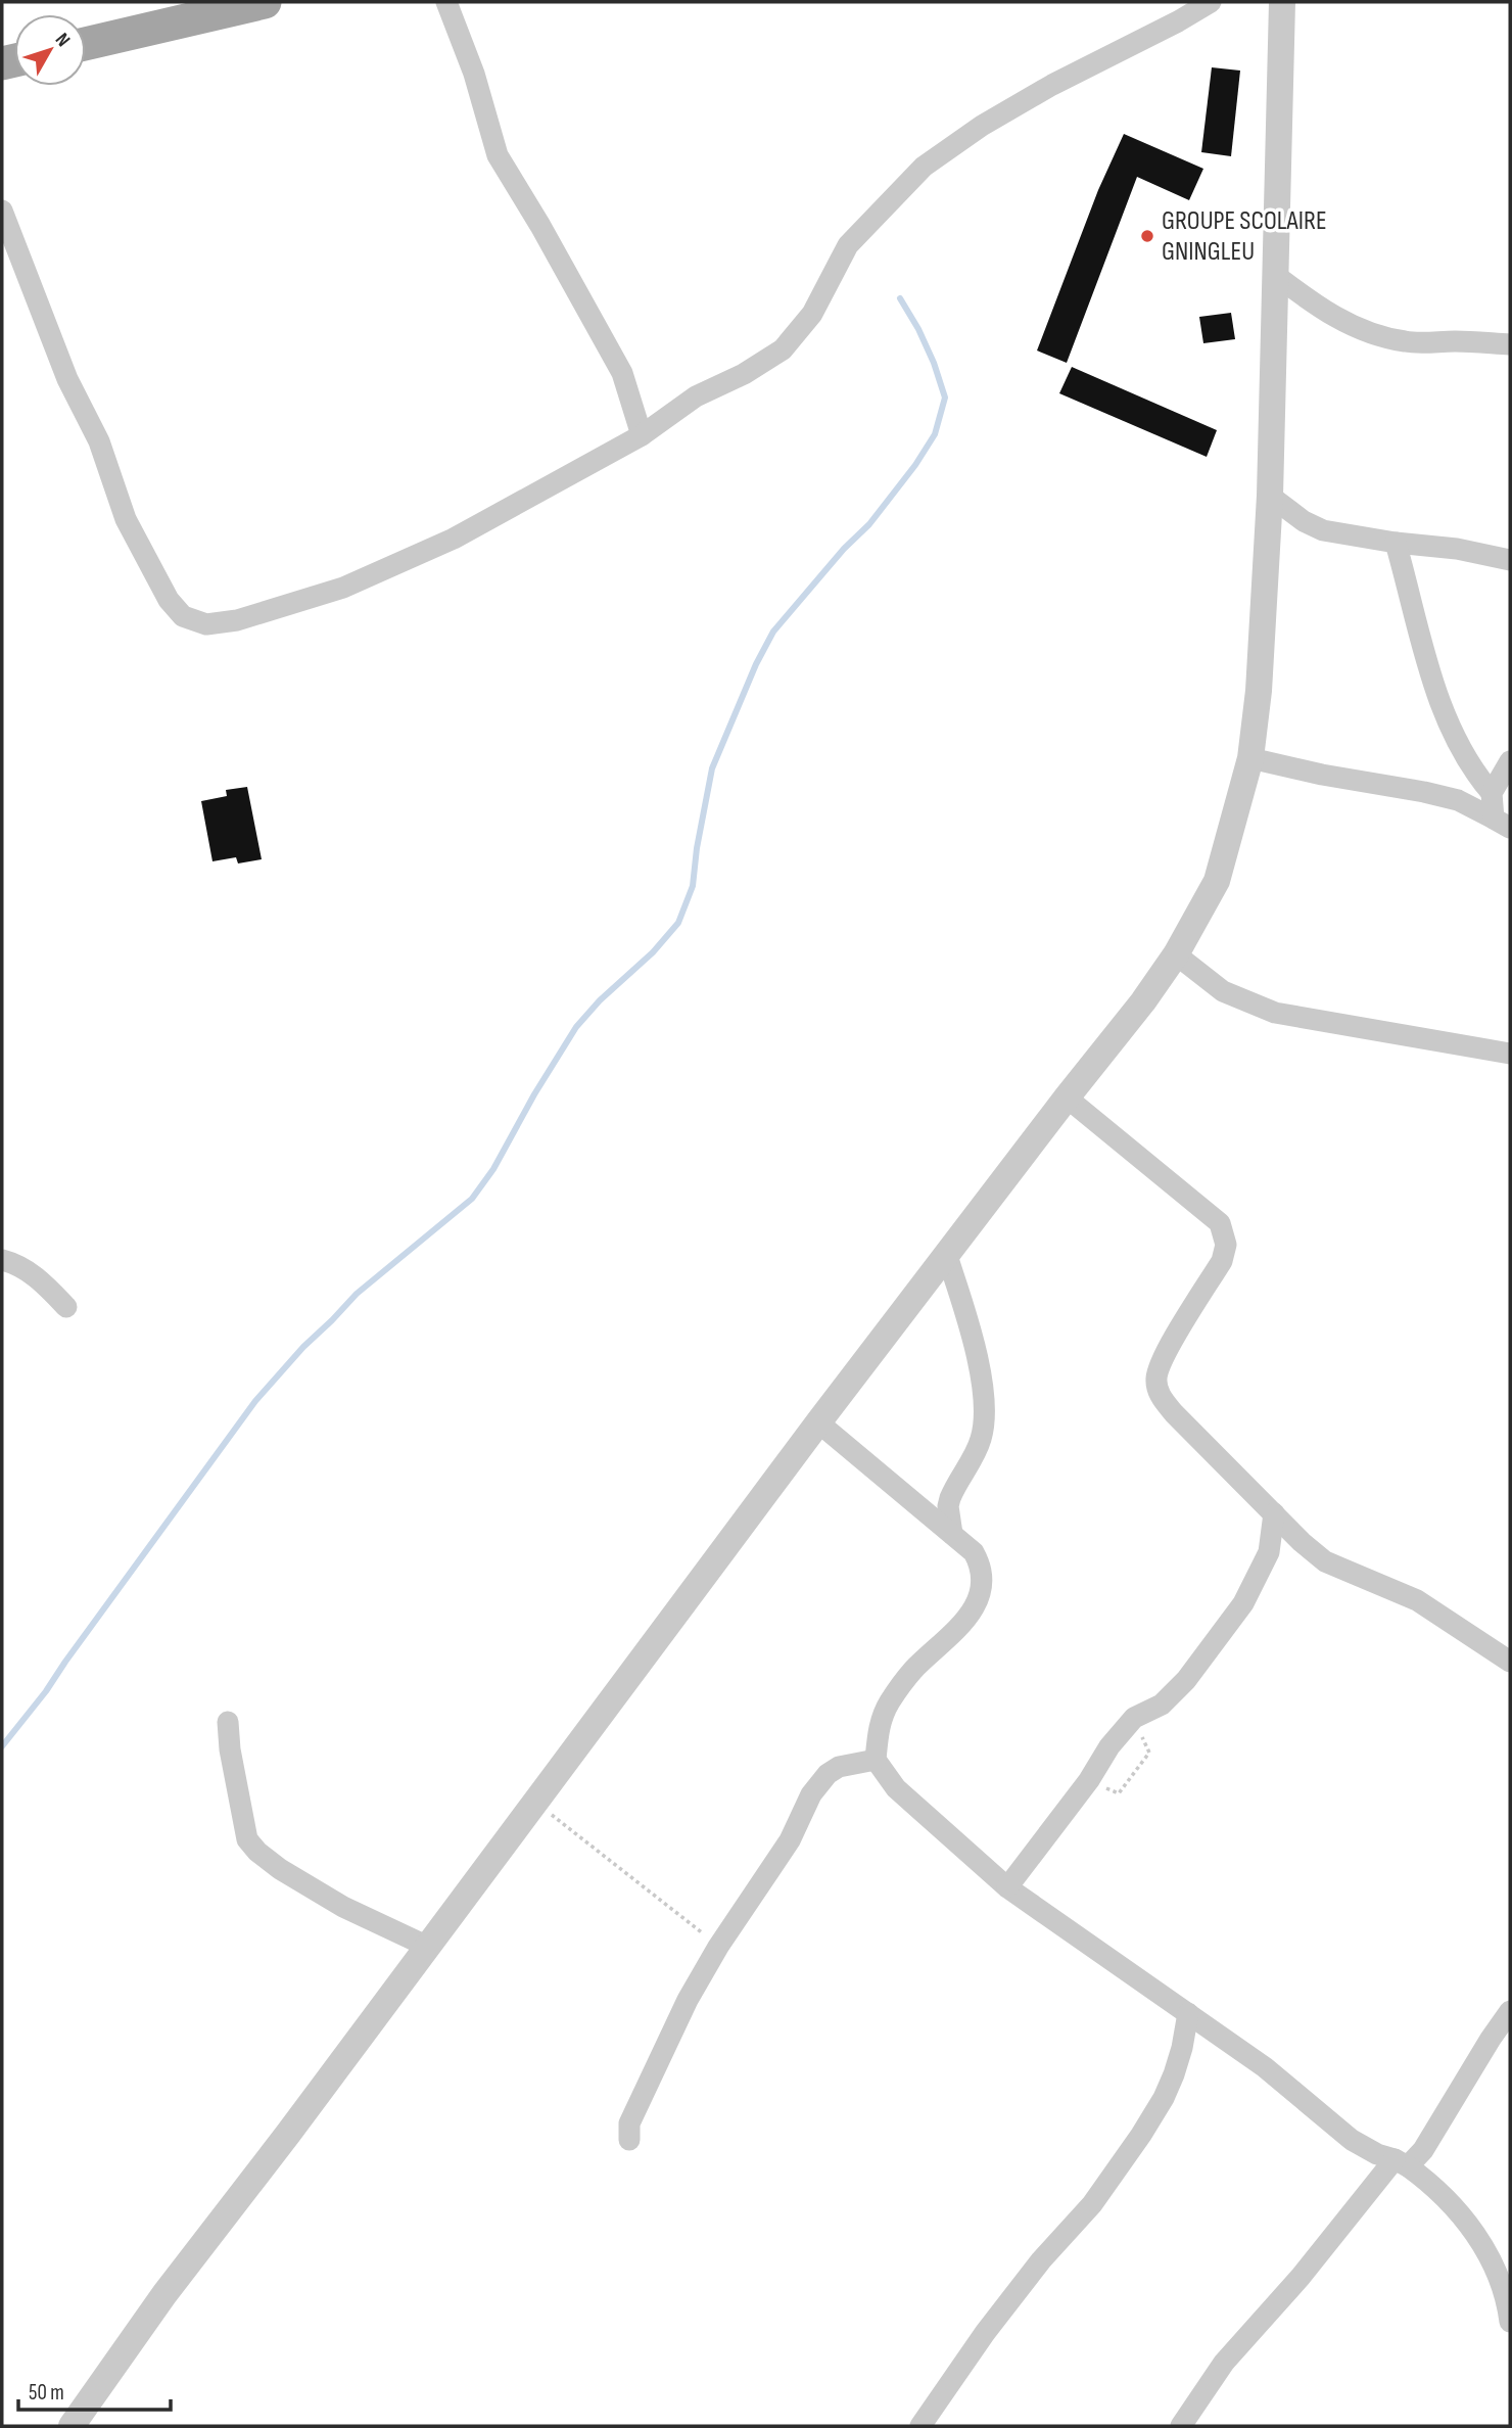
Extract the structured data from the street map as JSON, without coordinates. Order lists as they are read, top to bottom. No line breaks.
{"places":["GROUPE SCOLAIRE GNINGLEU"],"scale_bar":"50 m","north":"top right"}
